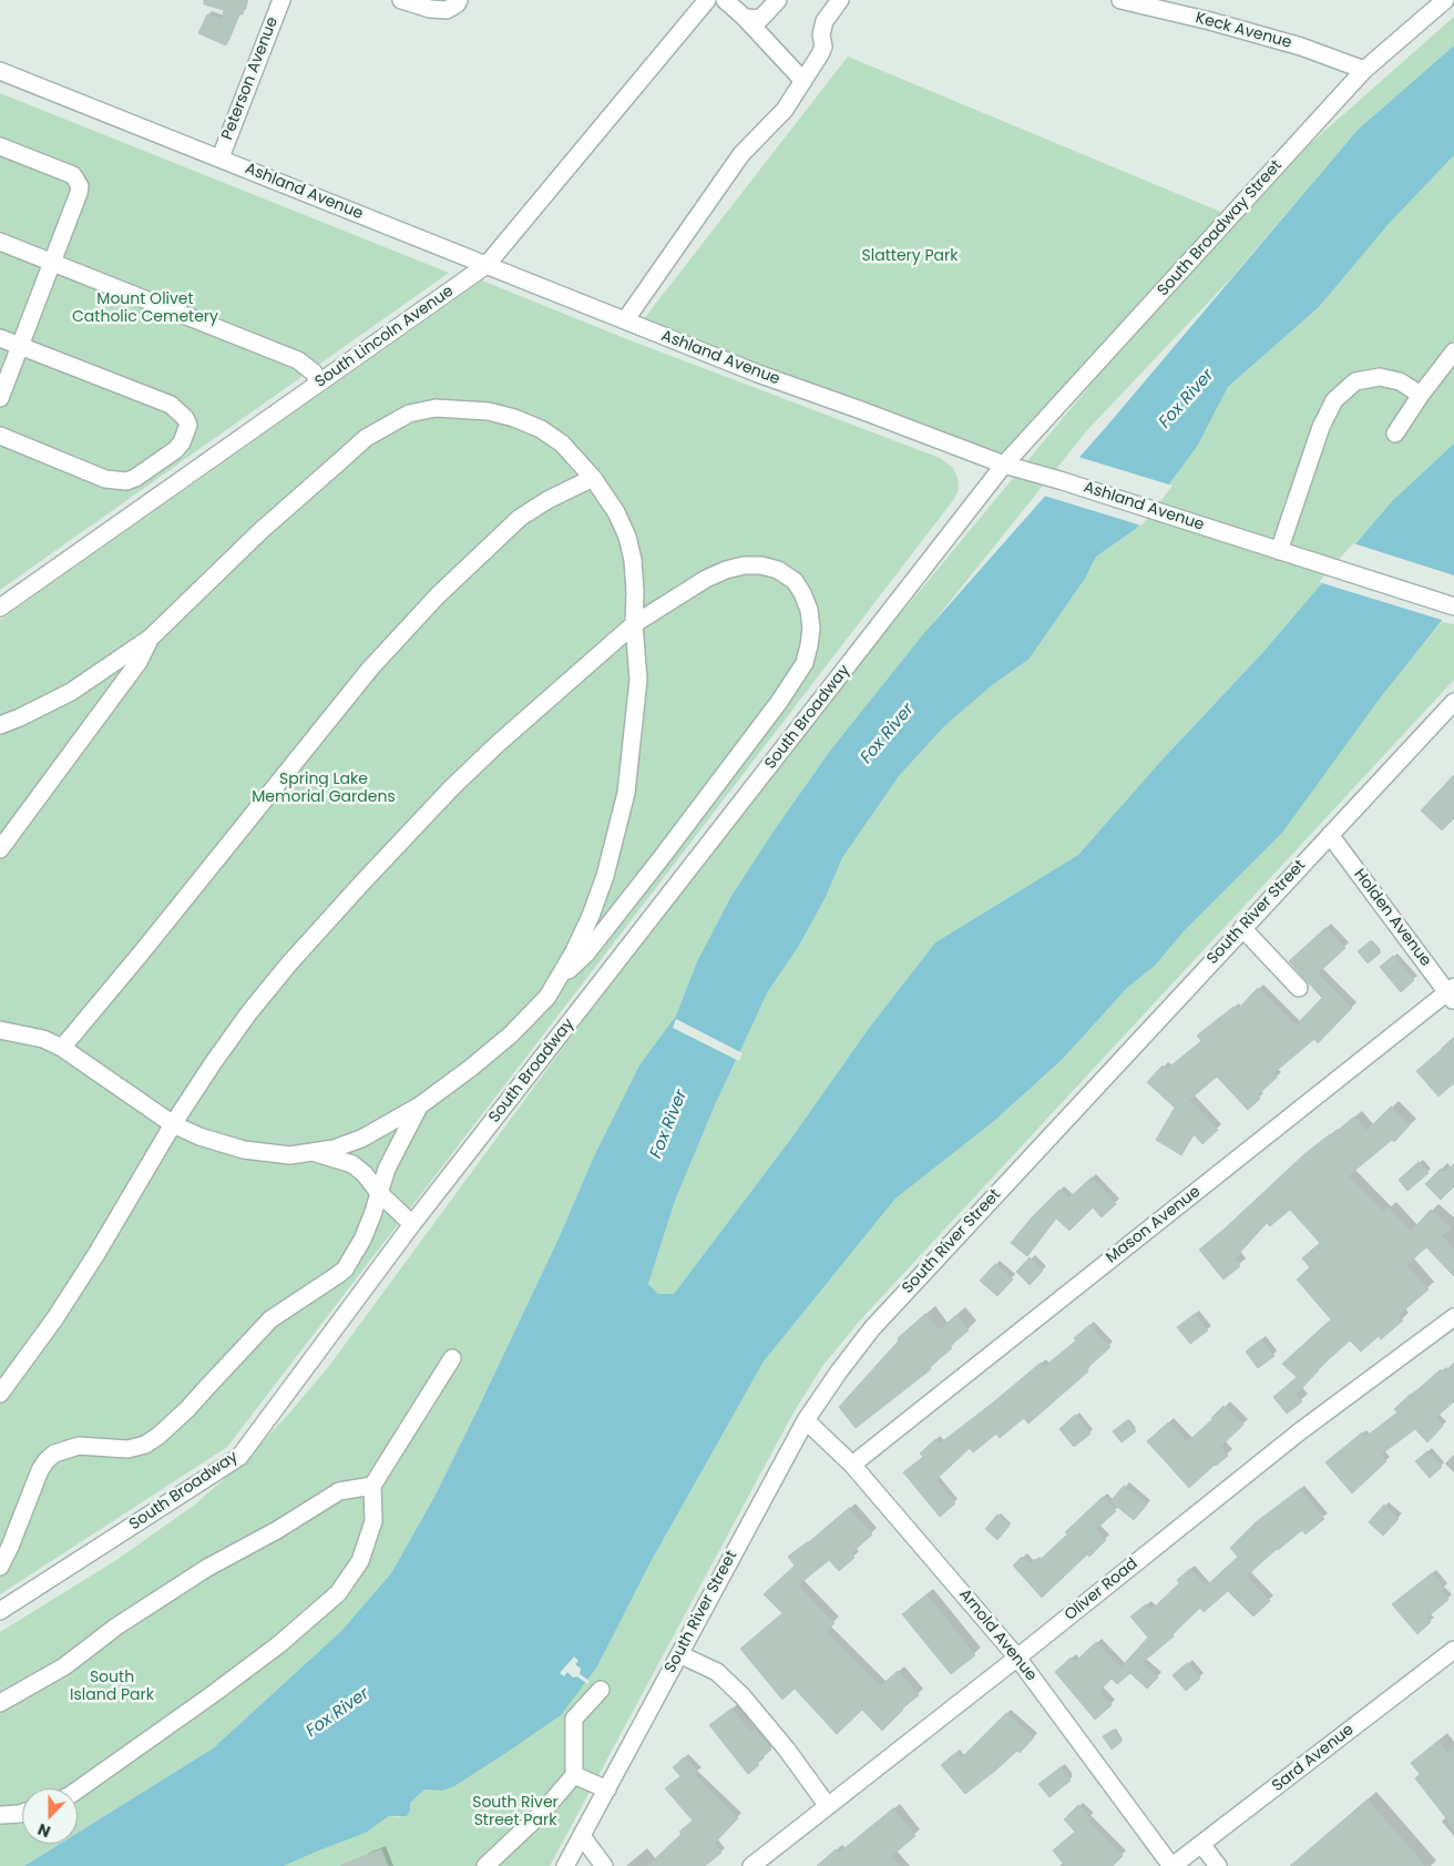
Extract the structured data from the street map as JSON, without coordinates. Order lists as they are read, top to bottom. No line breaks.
{"streets":{"street":["Keck Avenue","Peterson Avenue","Ashland Avenue","South Broadway Street","South Lincoln Avenue","South Broadway","South River Street","Holden Avenue","Mason Avenue","Oliver Road","Arnold Avenue","Sard Avenue"]},"crossings":[["Keck Avenue","South Broadway Street"],["Peterson Avenue","Ashland Avenue"],["Ashland Avenue","South Broadway Street"],["Ashland Avenue","South Lincoln Avenue"],["Ashland Avenue","South Broadway"],["South Broadway Street","South Broadway"],["South River Street","Holden Avenue"],["South River Street","Arnold Avenue"],["Holden Avenue","Mason Avenue"],["Mason Avenue","Arnold Avenue"],["Oliver Road","Arnold Avenue"],["Arnold Avenue","Sard Avenue"]],"water":["Fox River"],"parks":["Slattery Park","Mount Olivet Catholic Cemetery","Spring Lake Memorial Gardens","South Island Park","South River Street Park"],"north":"bottom"}
